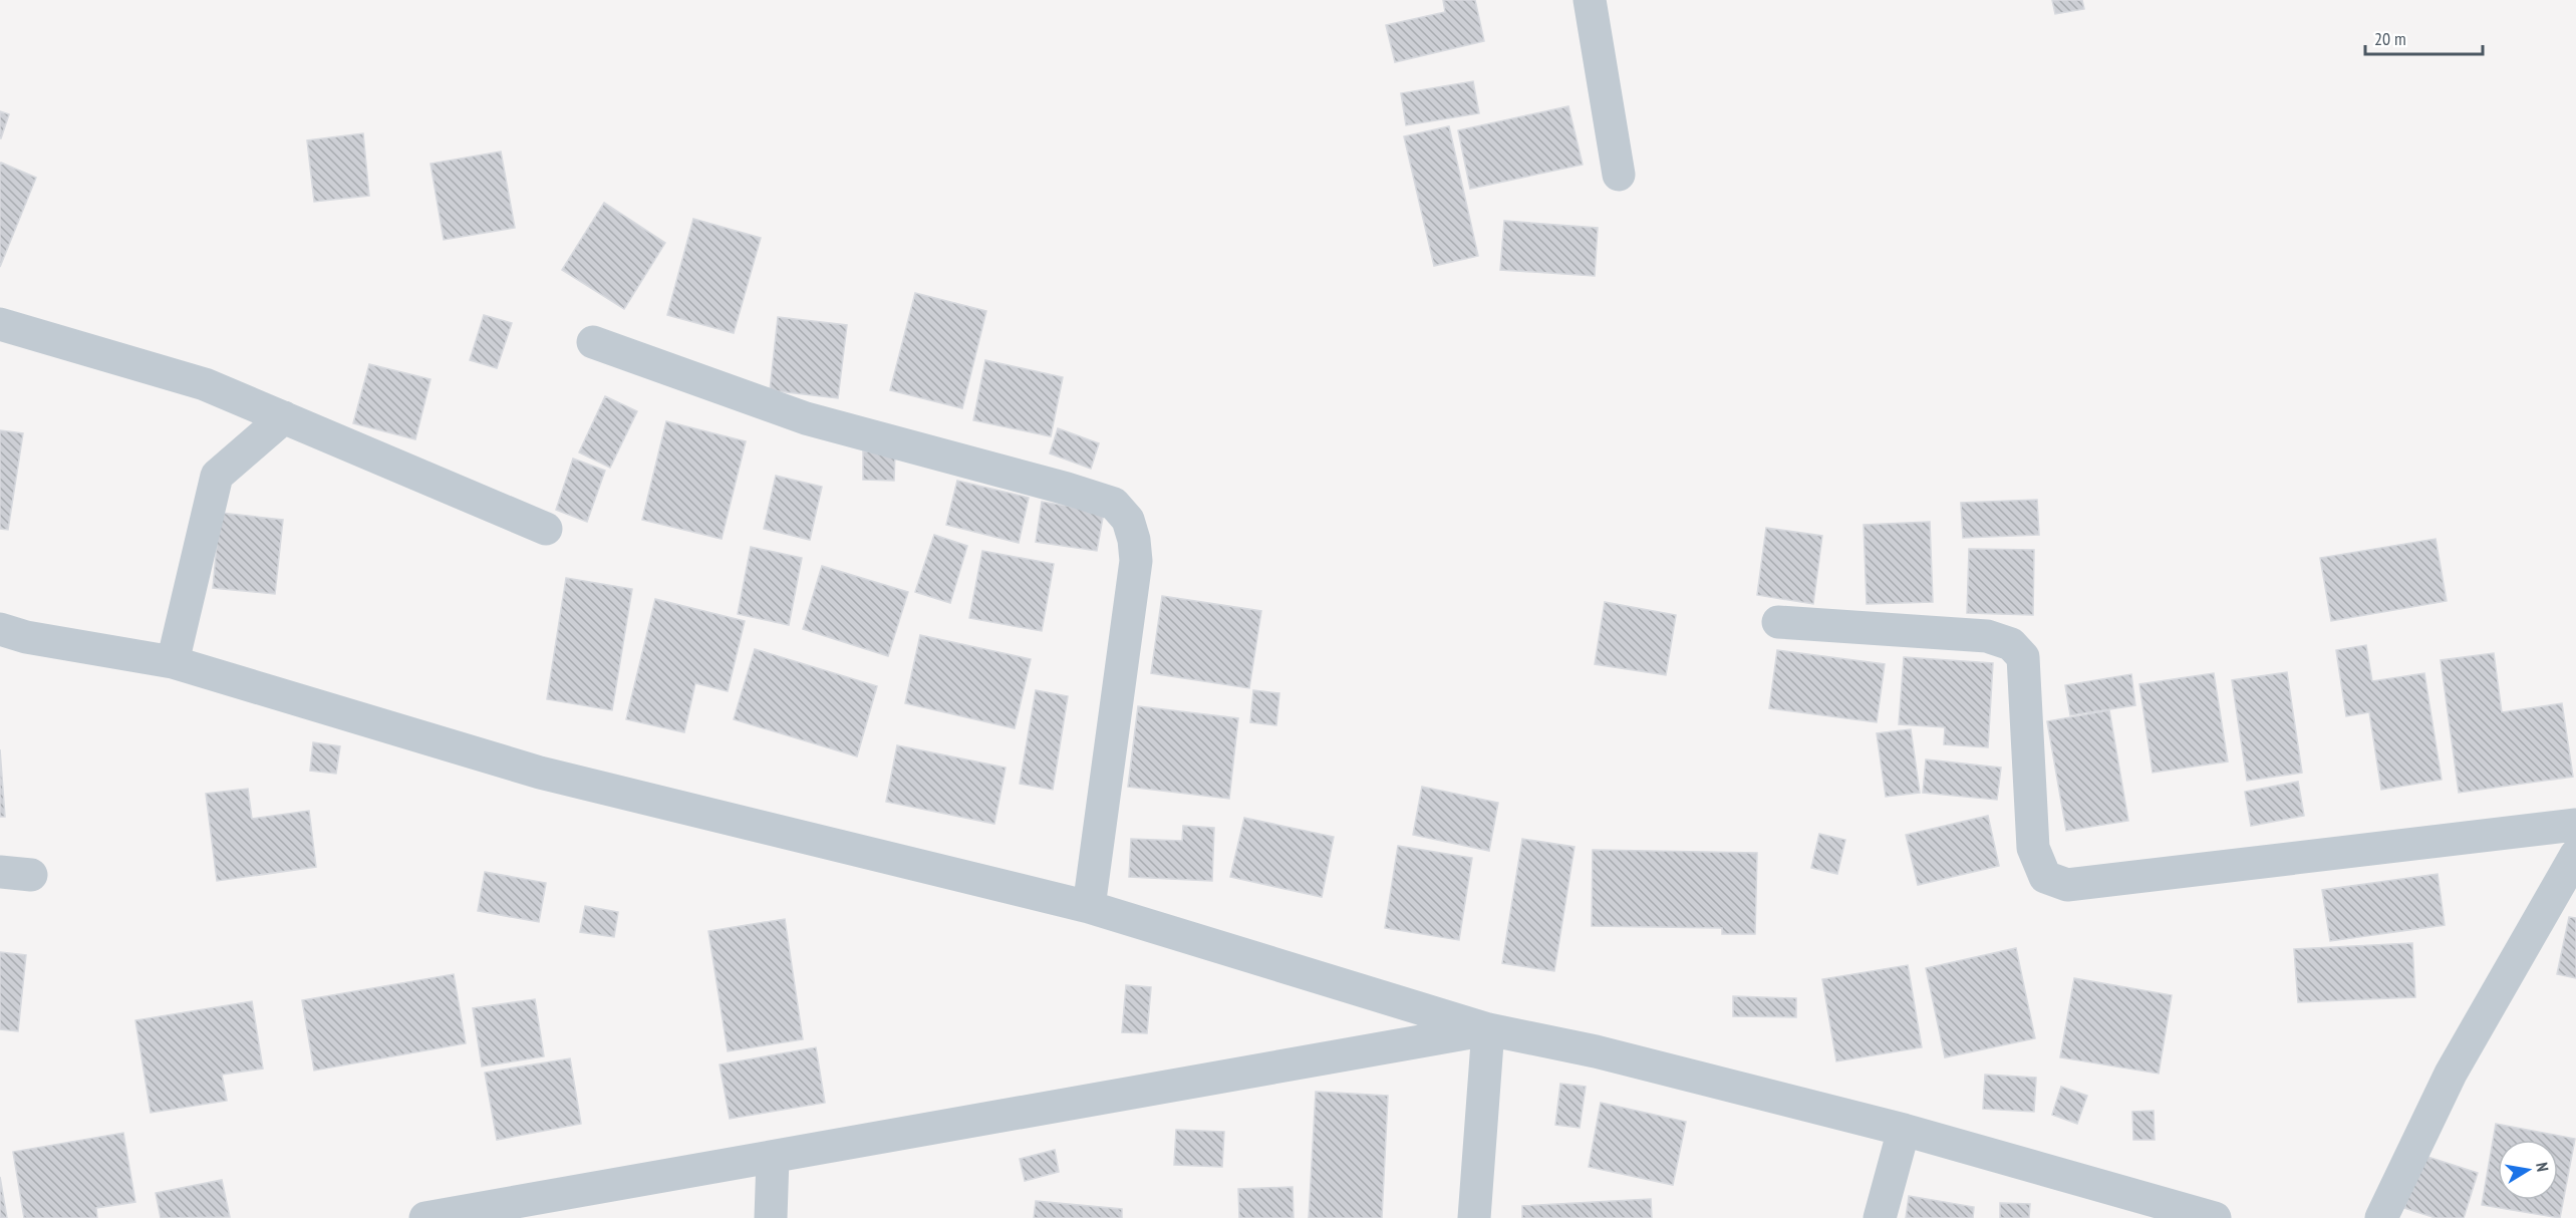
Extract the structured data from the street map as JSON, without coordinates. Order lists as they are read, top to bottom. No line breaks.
{"scale_bar":"20 m","north":"right"}
